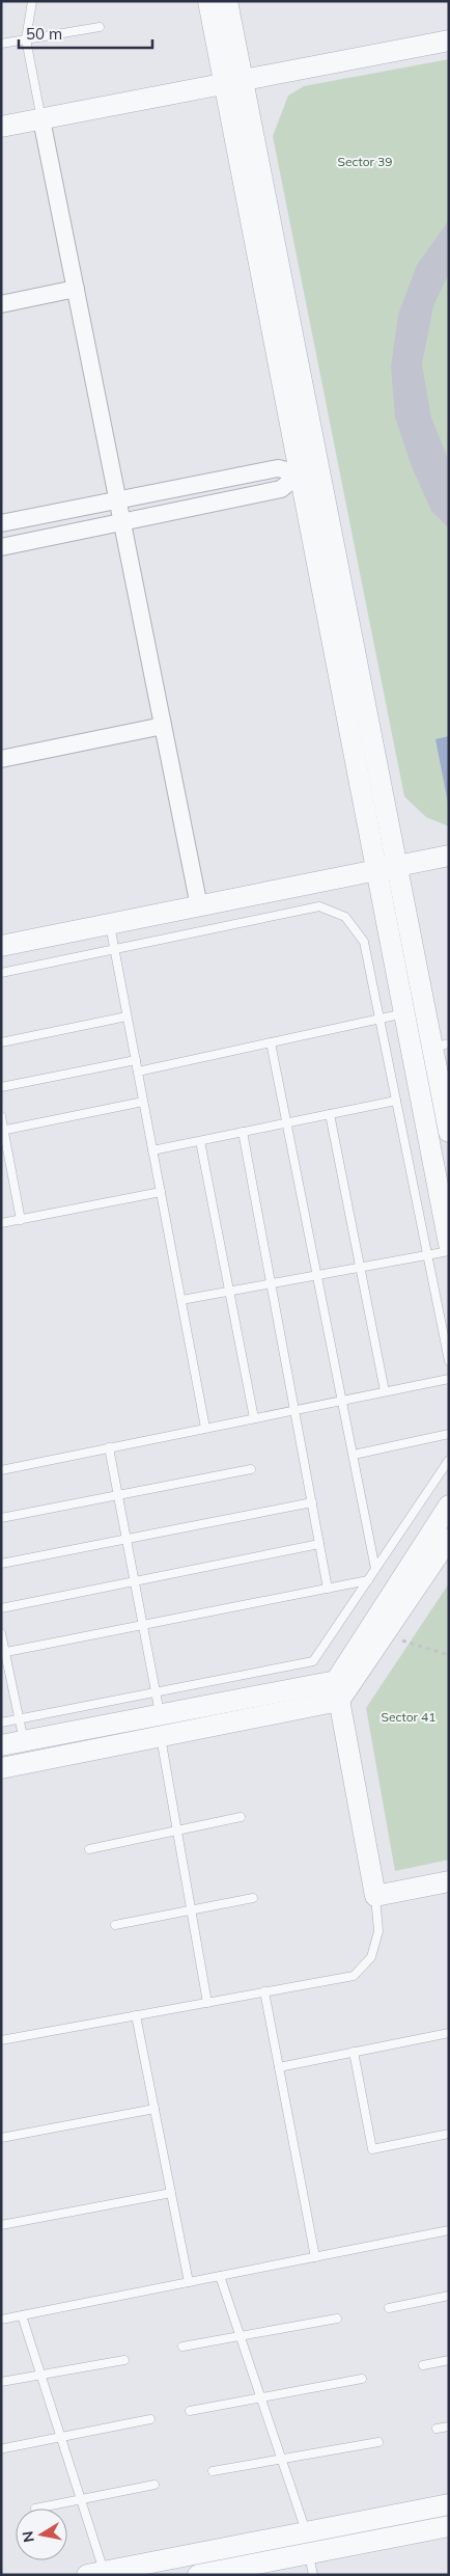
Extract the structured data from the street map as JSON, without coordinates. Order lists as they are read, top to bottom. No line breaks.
{"parks":["Sector 39","Sector 41"],"scale_bar":"50 m","north":"left"}
